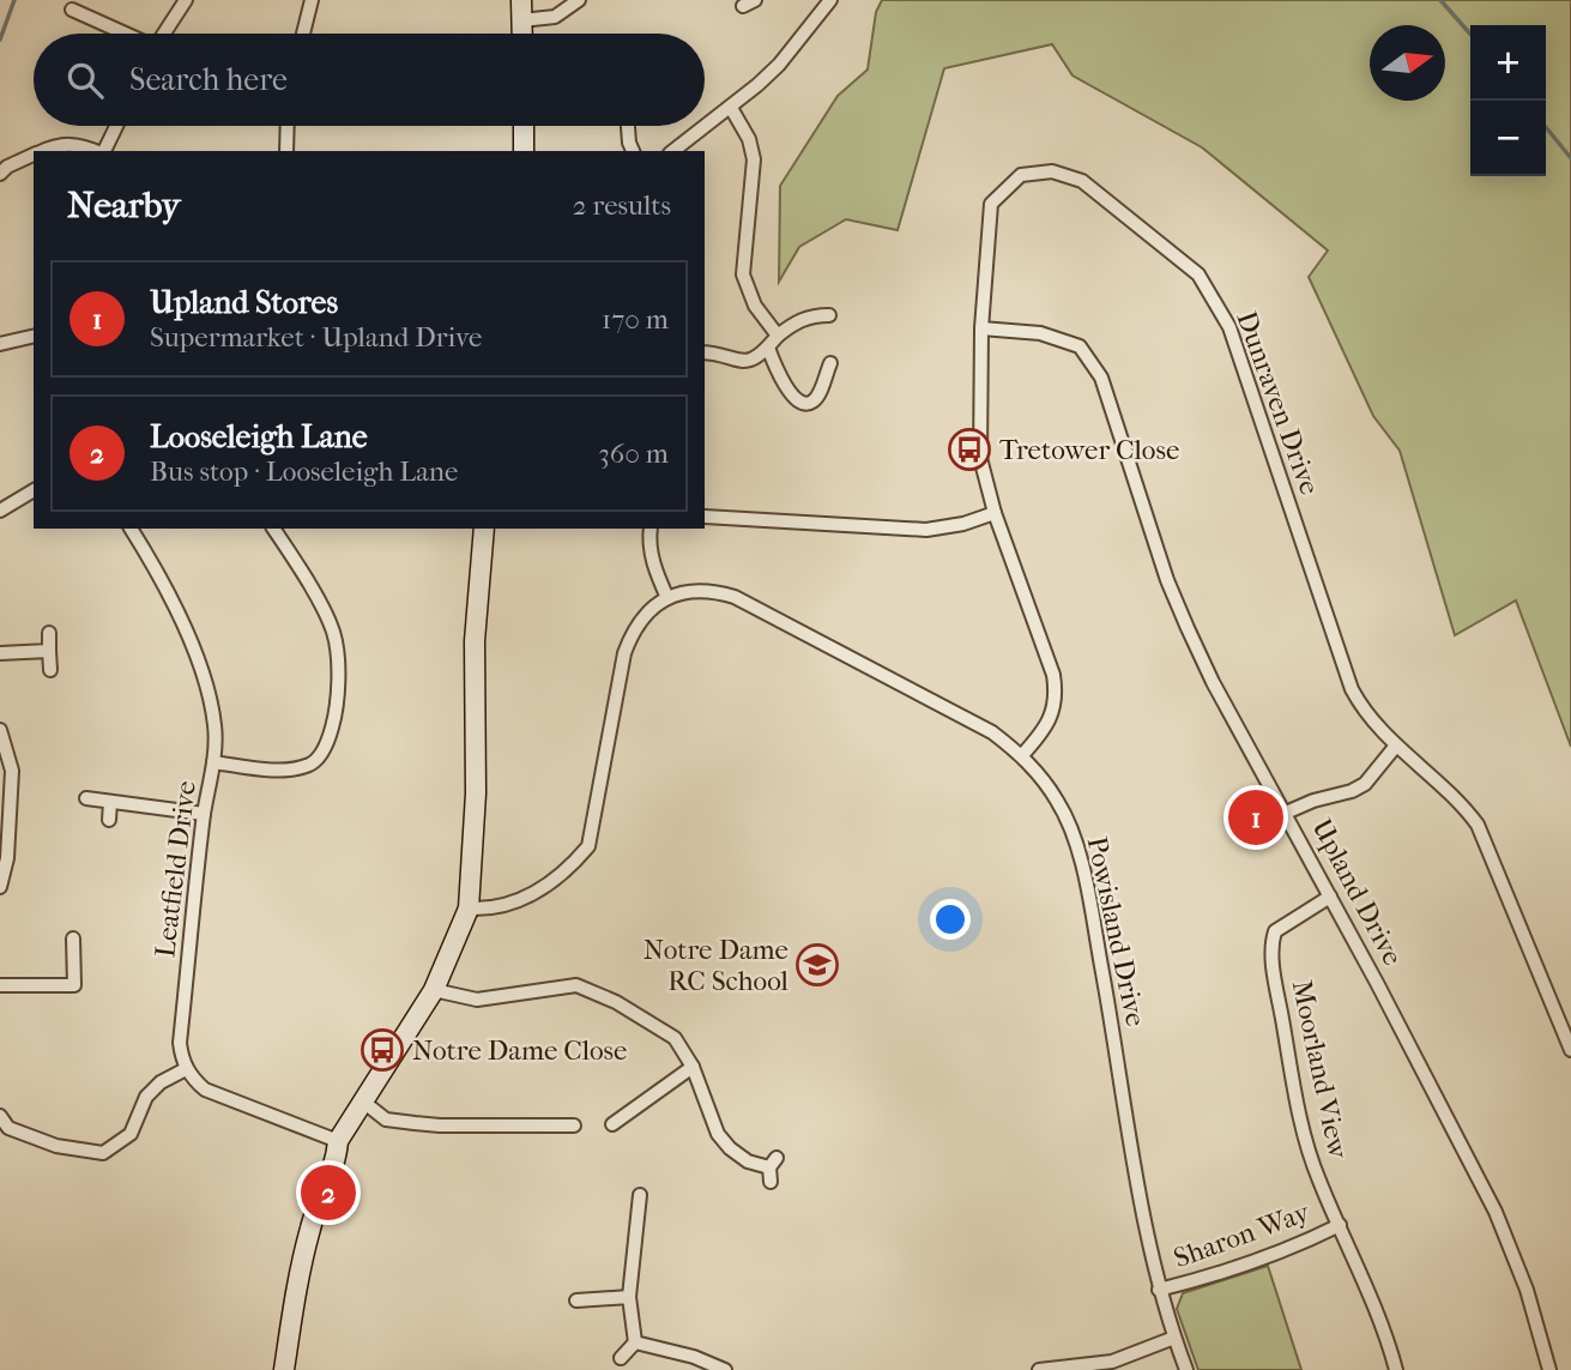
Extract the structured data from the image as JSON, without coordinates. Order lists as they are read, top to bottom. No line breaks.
{"streets":{"street":["Dunraven Drive","Leatfield Drive","Upland Drive","Powisland Drive","Moorland View","Sharon Way"]},"crossings":[["Dunraven Drive","Upland Drive"],["Dunraven Drive","Powisland Drive"],["Upland Drive","Moorland View"],["Powisland Drive","Sharon Way"],["Moorland View","Sharon Way"]],"places":{"bus stop":["Tretower Close","Notre Dame Close"],"school or university":["Notre Dame RC School"]},"north":"right","page":{"map_buttons":["+","−"],"search":"Search here","heading":["Nearby","2 results"],"list":[{"mark":"1","name":"Upland Stores","note":"Supermarket · Upland Drive","value":"170 m"},{"mark":"2","name":"Looseleigh Lane","note":"Bus stop · Looseleigh Lane","value":"360 m"}],"pins":["1","2"]}}
